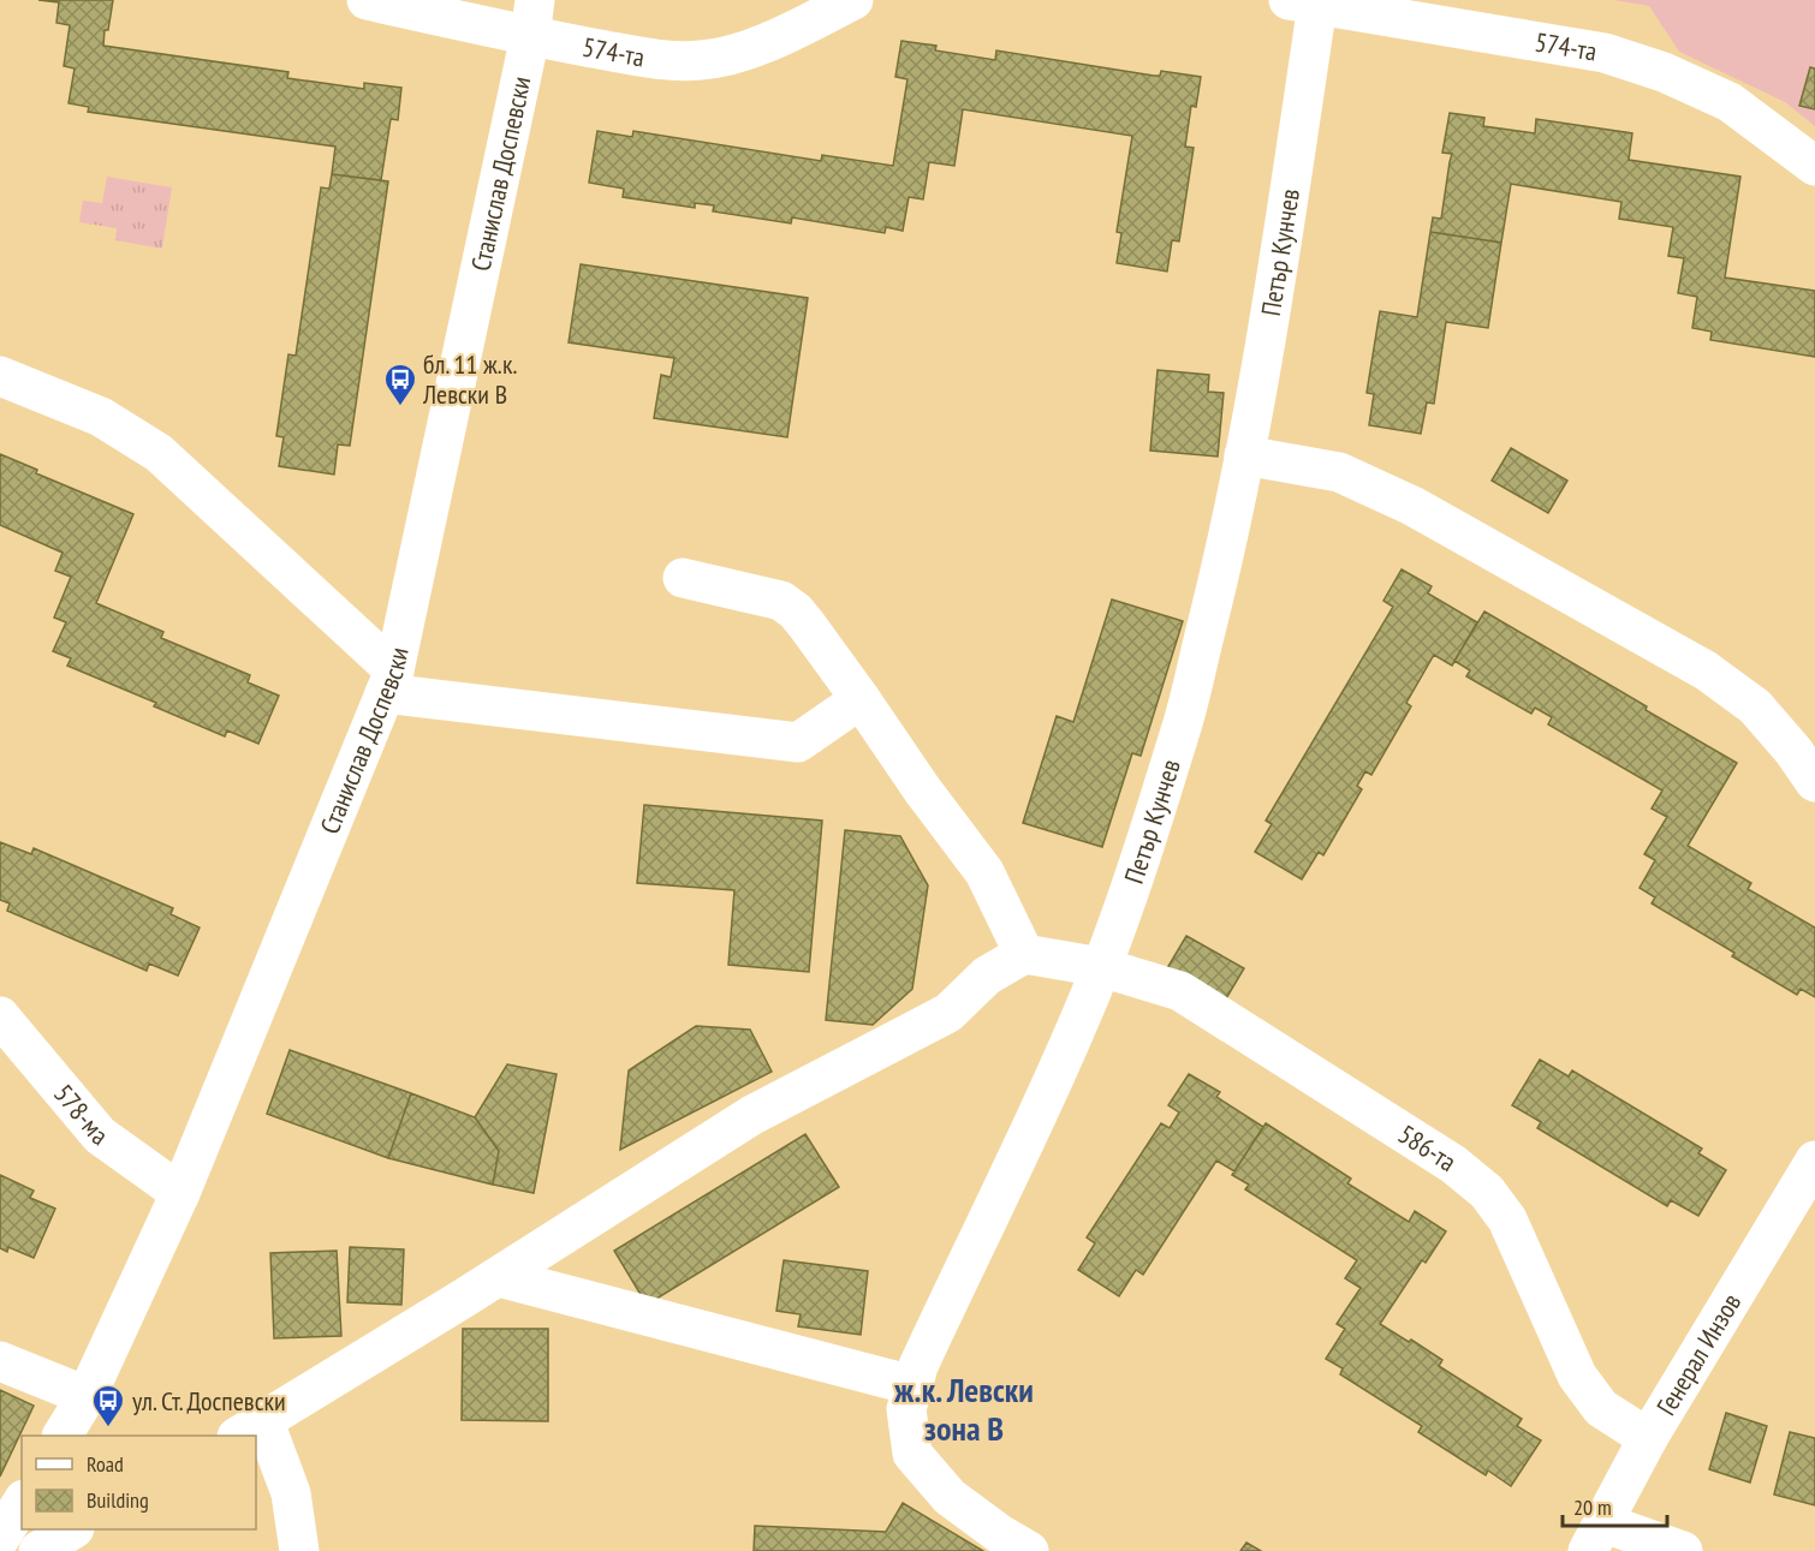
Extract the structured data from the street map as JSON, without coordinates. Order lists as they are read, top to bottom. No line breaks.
{"streets":{"street":["574-та","Станислав Доспевски","Петър Кунчев","578-ма","586-та","Генерал Инзов"]},"crossings":[["574-та","Станислав Доспевски"],["574-та","Петър Кунчев"],["Станислав Доспевски","578-ма"],["Петър Кунчев","586-та"],["586-та","Генерал Инзов"]],"districts":["ж.к. Левски зона В"],"places":{"bus stop":["бл. 11 ж.к. Левски В","ул. Ст. Доспевски"]},"legend":["Road","Building"],"scale_bar":"20 m"}
